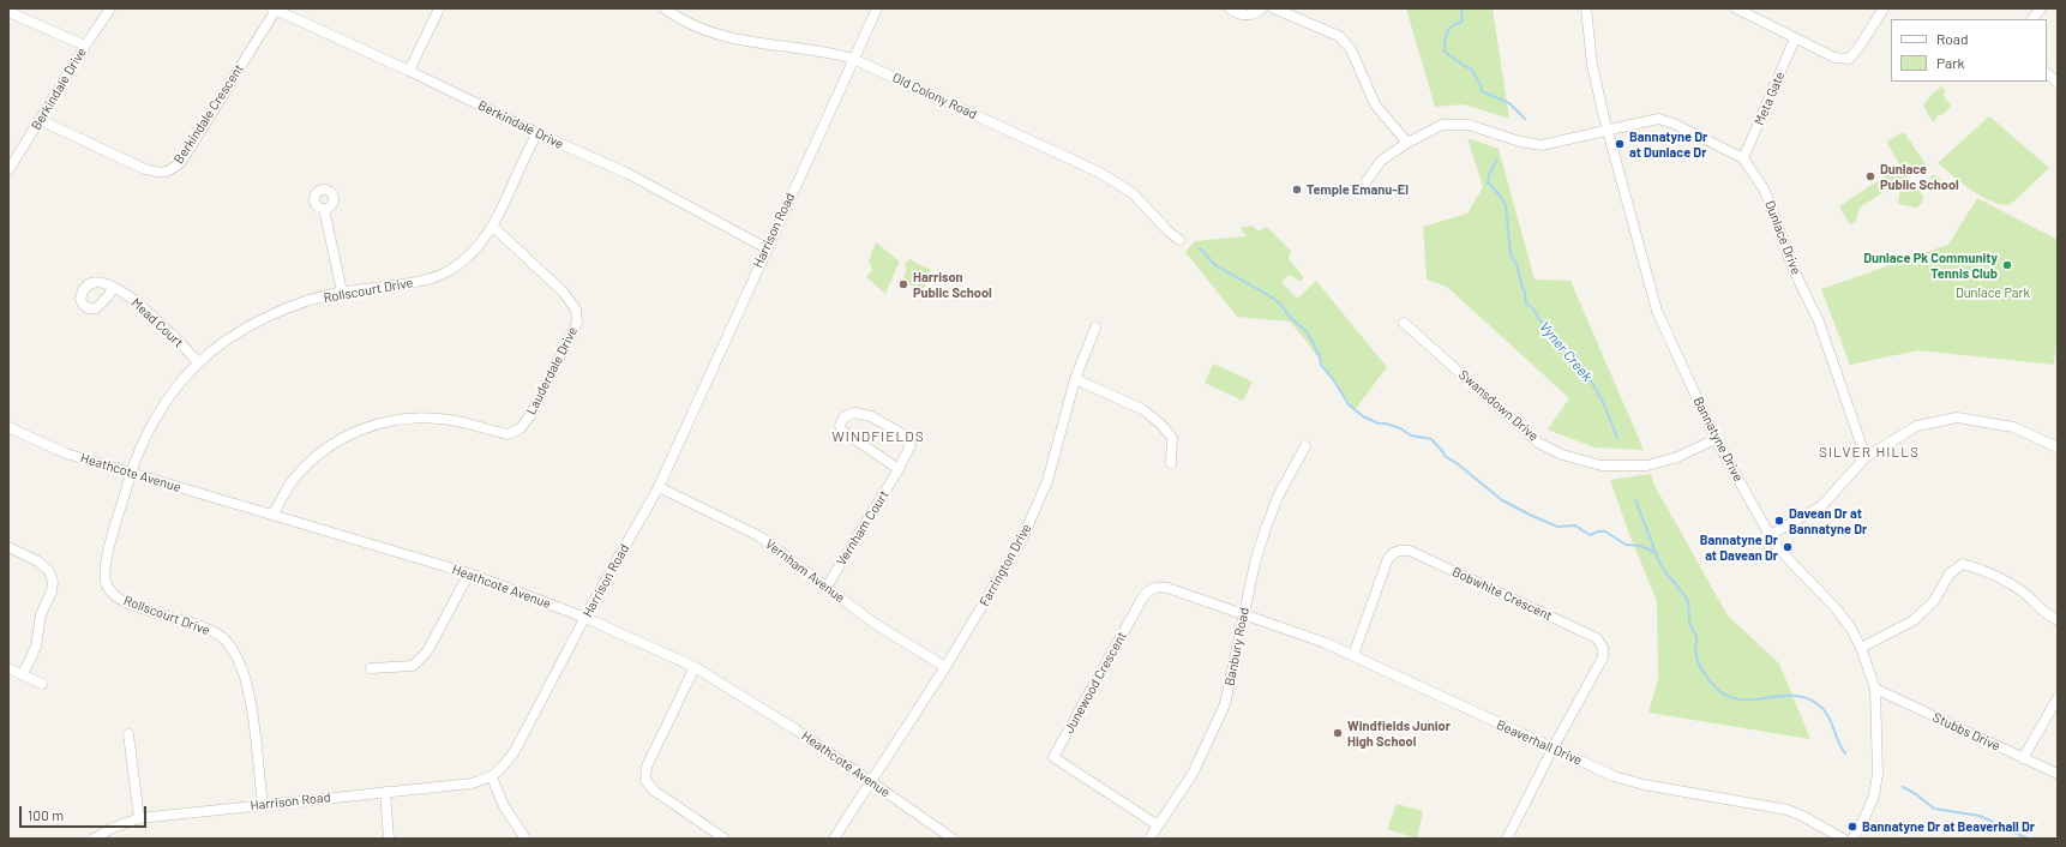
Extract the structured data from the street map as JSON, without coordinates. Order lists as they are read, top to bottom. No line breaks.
{"streets":{"street":["Berkindale Drive","Old Colony Road","Meta Gate","Berkindale Crescent","Harrison Road","Dunlace Drive","Rollscourt Drive","Mead Court","Lauderdale Drive","Swansdown Drive","Bannatyne Drive","Heathcote Avenue","Vernham Court","Farrington Drive","Vernham Avenue","Bobwhite Crescent","Banbury Road","Junewood Crescent","Stubbs Drive","Beaverhall Drive"]},"crossings":[["Berkindale Drive","Berkindale Crescent"],["Berkindale Drive","Harrison Road"],["Berkindale Drive","Rollscourt Drive"],["Old Colony Road","Harrison Road"],["Meta Gate","Dunlace Drive"],["Harrison Road","Rollscourt Drive"],["Harrison Road","Heathcote Avenue"],["Harrison Road","Vernham Avenue"],["Dunlace Drive","Bannatyne Drive"],["Rollscourt Drive","Mead Court"],["Rollscourt Drive","Lauderdale Drive"],["Rollscourt Drive","Heathcote Avenue"],["Lauderdale Drive","Heathcote Avenue"],["Swansdown Drive","Bannatyne Drive"],["Bannatyne Drive","Stubbs Drive"],["Heathcote Avenue","Farrington Drive"],["Vernham Court","Vernham Avenue"],["Farrington Drive","Vernham Avenue"],["Bobwhite Crescent","Beaverhall Drive"],["Banbury Road","Junewood Crescent"],["Banbury Road","Beaverhall Drive"],["Junewood Crescent","Beaverhall Drive"]],"districts":["WINDFIELDS","SILVER HILLS"],"water":["Vyner Creek"],"parks":["Dunlace Park"],"places":["Bannatyne Dr at Dunlace Dr","Dunlace Public School","Temple Emanu-El","Dunlace Pk Community Tennis Club","Harrison Public School","Davean Dr at Bannatyne Dr","Bannatyne Dr at Davean Dr","Windfields Junior High School","Bannatyne Dr at Beaverhall Dr"],"legend":["Road","Park"],"scale_bar":"100 m"}
